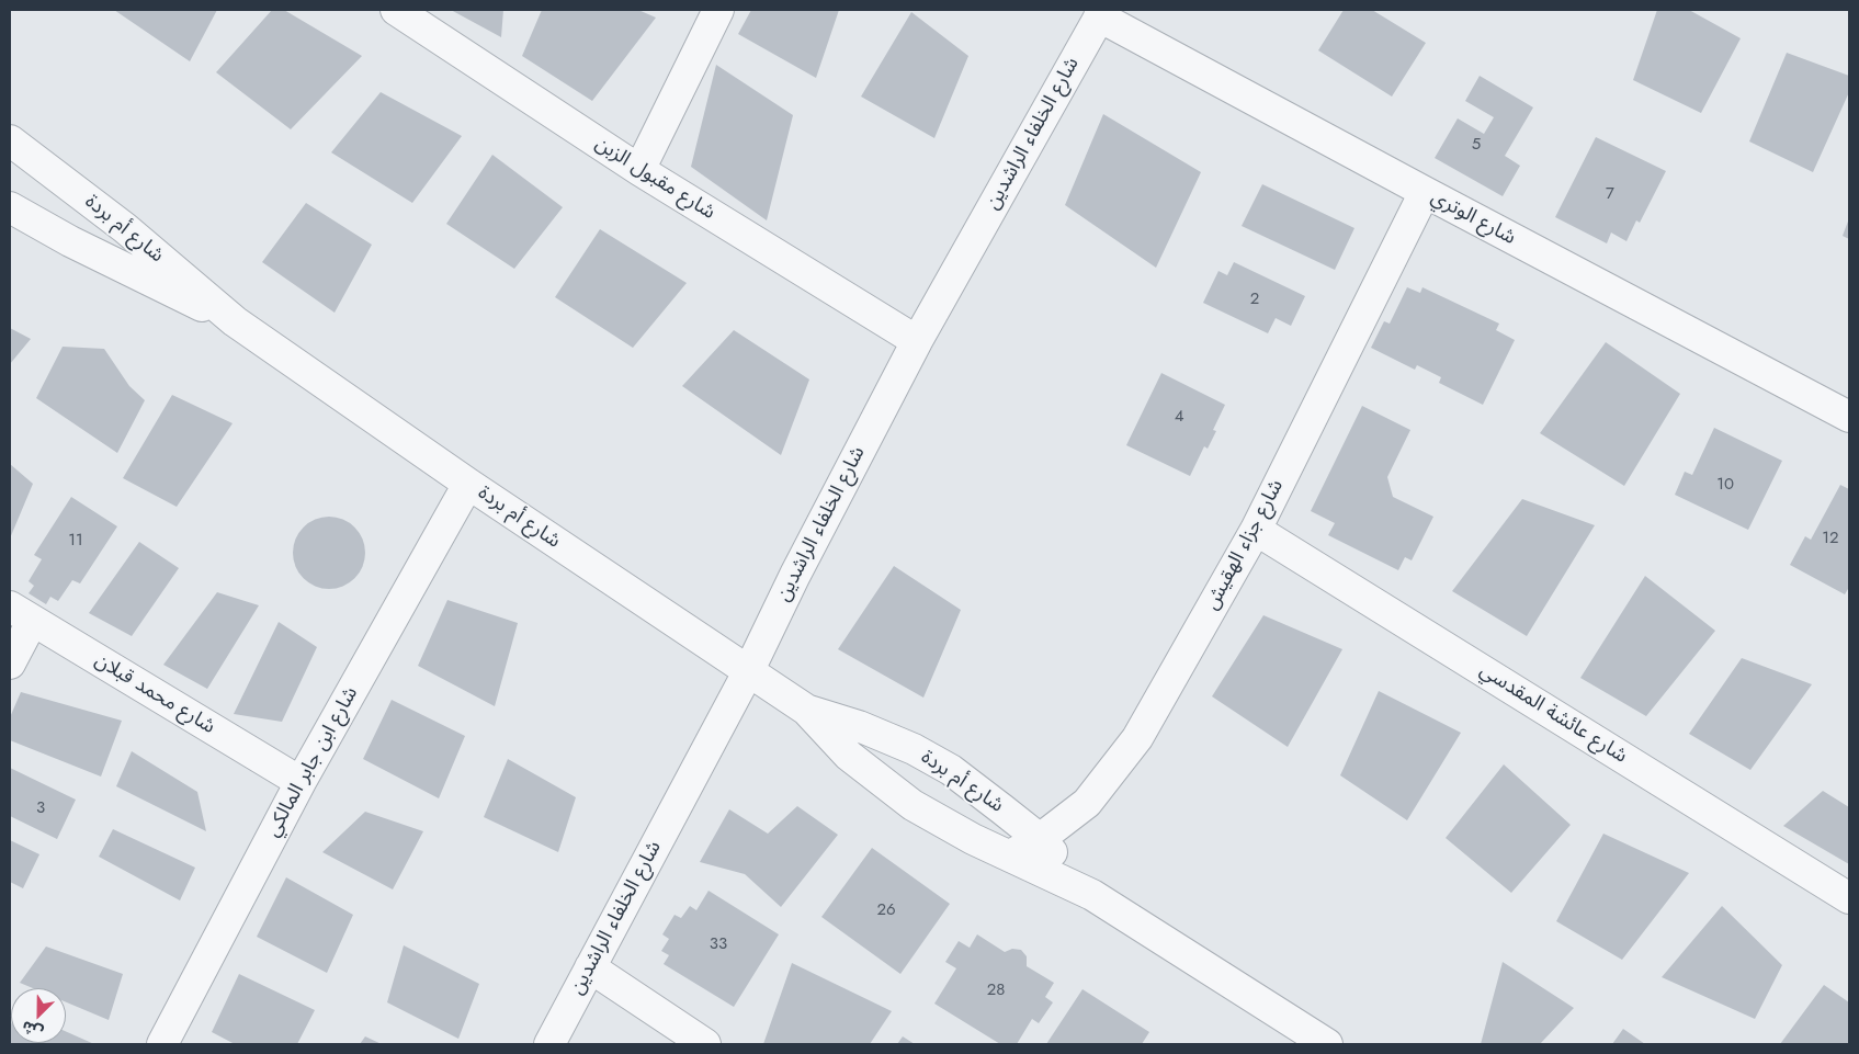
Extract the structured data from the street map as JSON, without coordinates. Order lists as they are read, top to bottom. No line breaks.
{"streets":{"street":["شارع الخلفاء الراشدين","شارع مقبول الزبن","شارع الوتري","شارع أم بردة","شارع جزاء الهقيش","شارع محمد قبلان","شارع عائشة المقدسي","شارع ابن جابر المالكي"]},"crossings":[["شارع الخلفاء الراشدين","شارع مقبول الزبن"],["شارع الخلفاء الراشدين","شارع الوتري"],["شارع الخلفاء الراشدين","شارع أم بردة"],["شارع الوتري","شارع جزاء الهقيش"],["شارع أم بردة","شارع جزاء الهقيش"],["شارع أم بردة","شارع ابن جابر المالكي"],["شارع جزاء الهقيش","شارع عائشة المقدسي"],["شارع محمد قبلان","شارع ابن جابر المالكي"]],"house_numbers":["5","7","2","4","10","12","11","3","26","33","28"],"north":"bottom left"}
